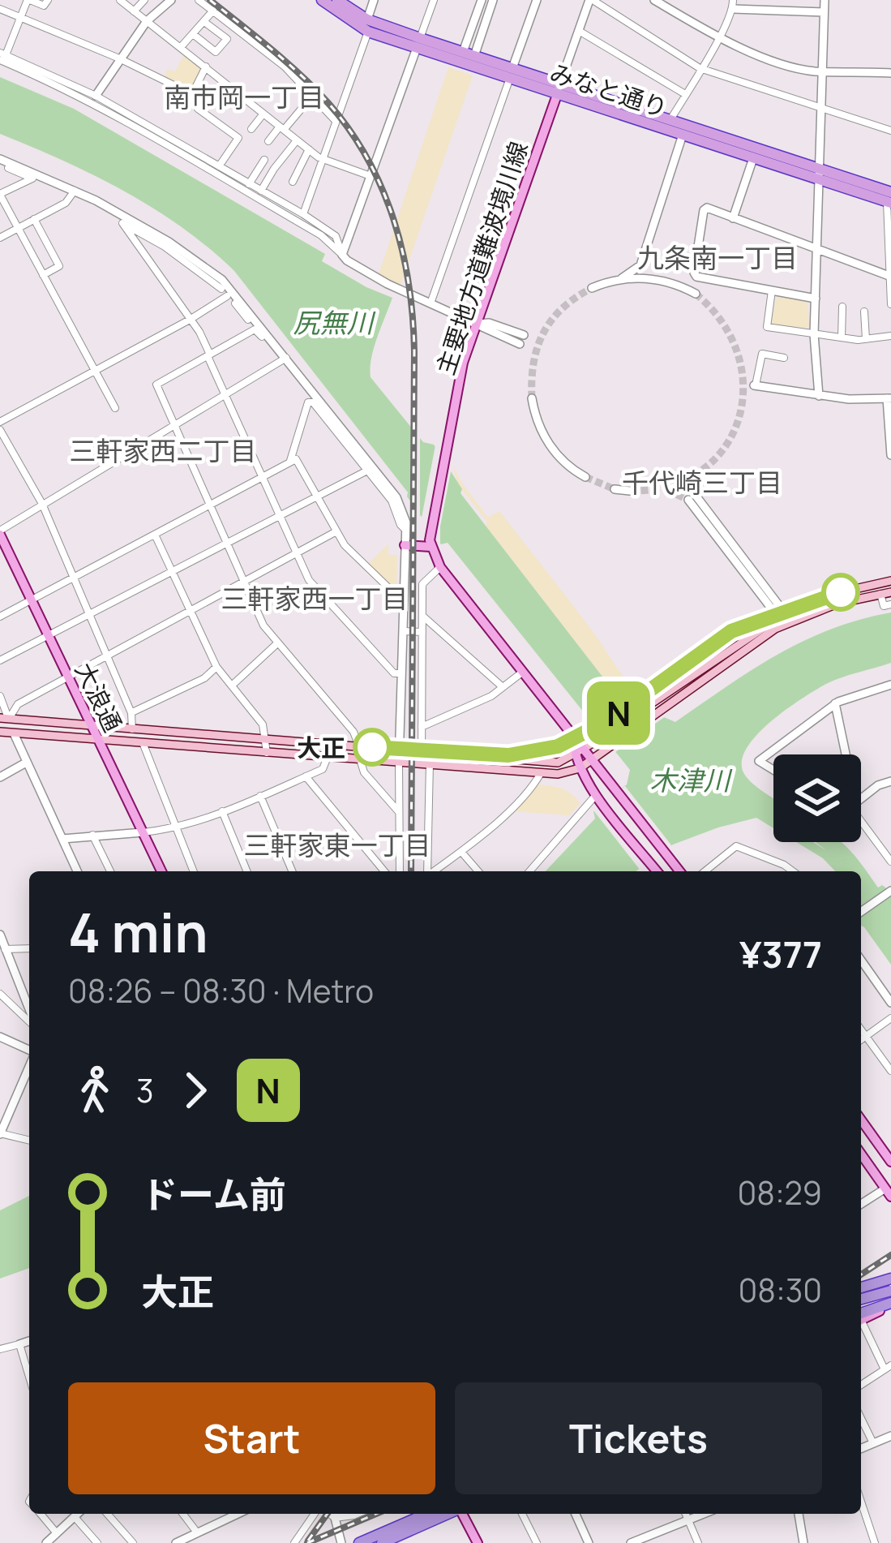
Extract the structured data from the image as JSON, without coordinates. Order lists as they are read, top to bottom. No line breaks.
{"streets":{"highway":["みなと通り"],"main road":["主要地方道難波境川線","大浪通"]},"crossings":[["みなと通り","主要地方道難波境川線"]],"districts":["南市岡一丁目","九条南一丁目","三軒家西二丁目","千代崎三丁目","三軒家西一丁目","三軒家東一丁目"],"water":["尻無川","木津川"],"places":["大正"],"lines":["metro line N"],"page":{"on_map":"N","heading":["4 min","08:26 – 08:30 · Metro","¥377"],"legs":["3","N"],"list":[{"name":"ドーム前","value":"08:29"},{"name":"大正","value":"08:30"}],"buttons":["Start","Tickets"]}}
